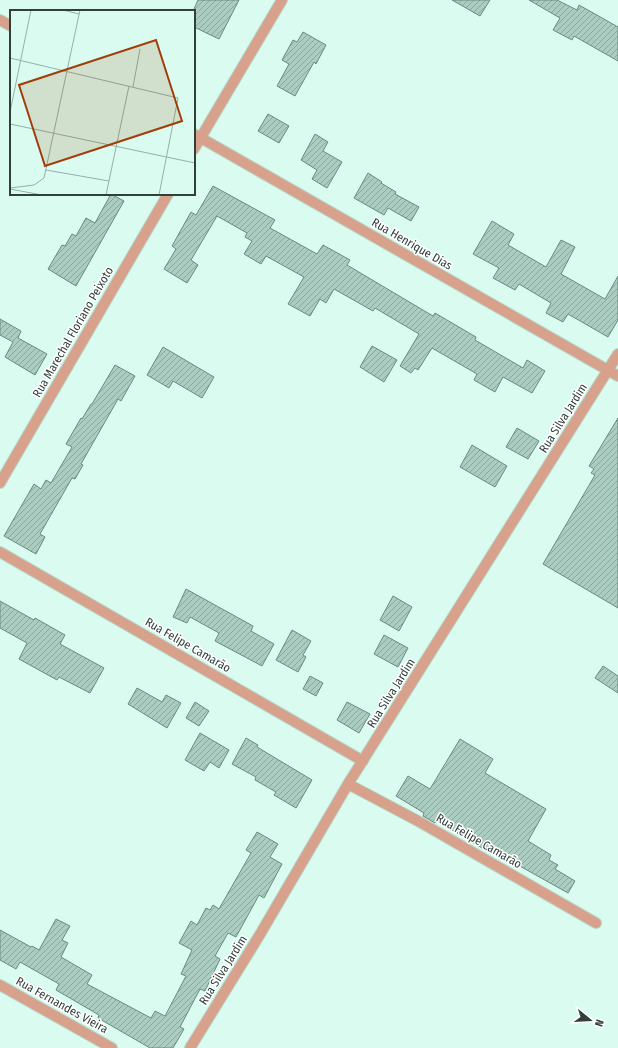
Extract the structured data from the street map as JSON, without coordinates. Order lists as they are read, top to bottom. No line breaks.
{"streets":{"street":["Rua Henrique Dias","Rua Marechal Floriano Peixoto","Rua Silva Jardim","Rua Felipe Camarão","Rua Fernandes Vieira"]},"crossings":[["Rua Henrique Dias","Rua Silva Jardim"],["Rua Silva Jardim","Rua Felipe Camarão"]],"north":"right"}
